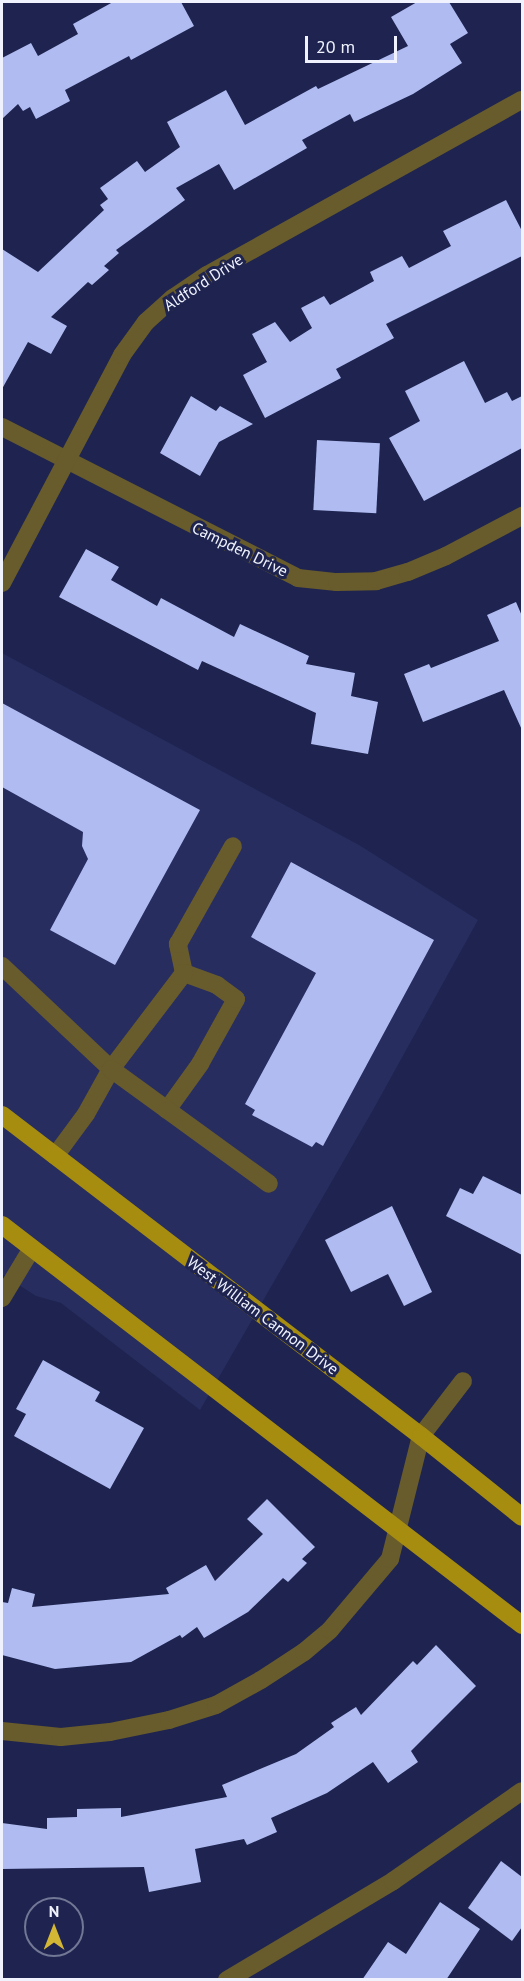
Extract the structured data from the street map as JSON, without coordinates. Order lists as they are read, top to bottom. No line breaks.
{"streets":{"main road":["West William Cannon Drive"],"street":["Aldford Drive","Campden Drive"]},"crossings":[["Aldford Drive","Campden Drive"]],"scale_bar":"20 m","north":"top"}
